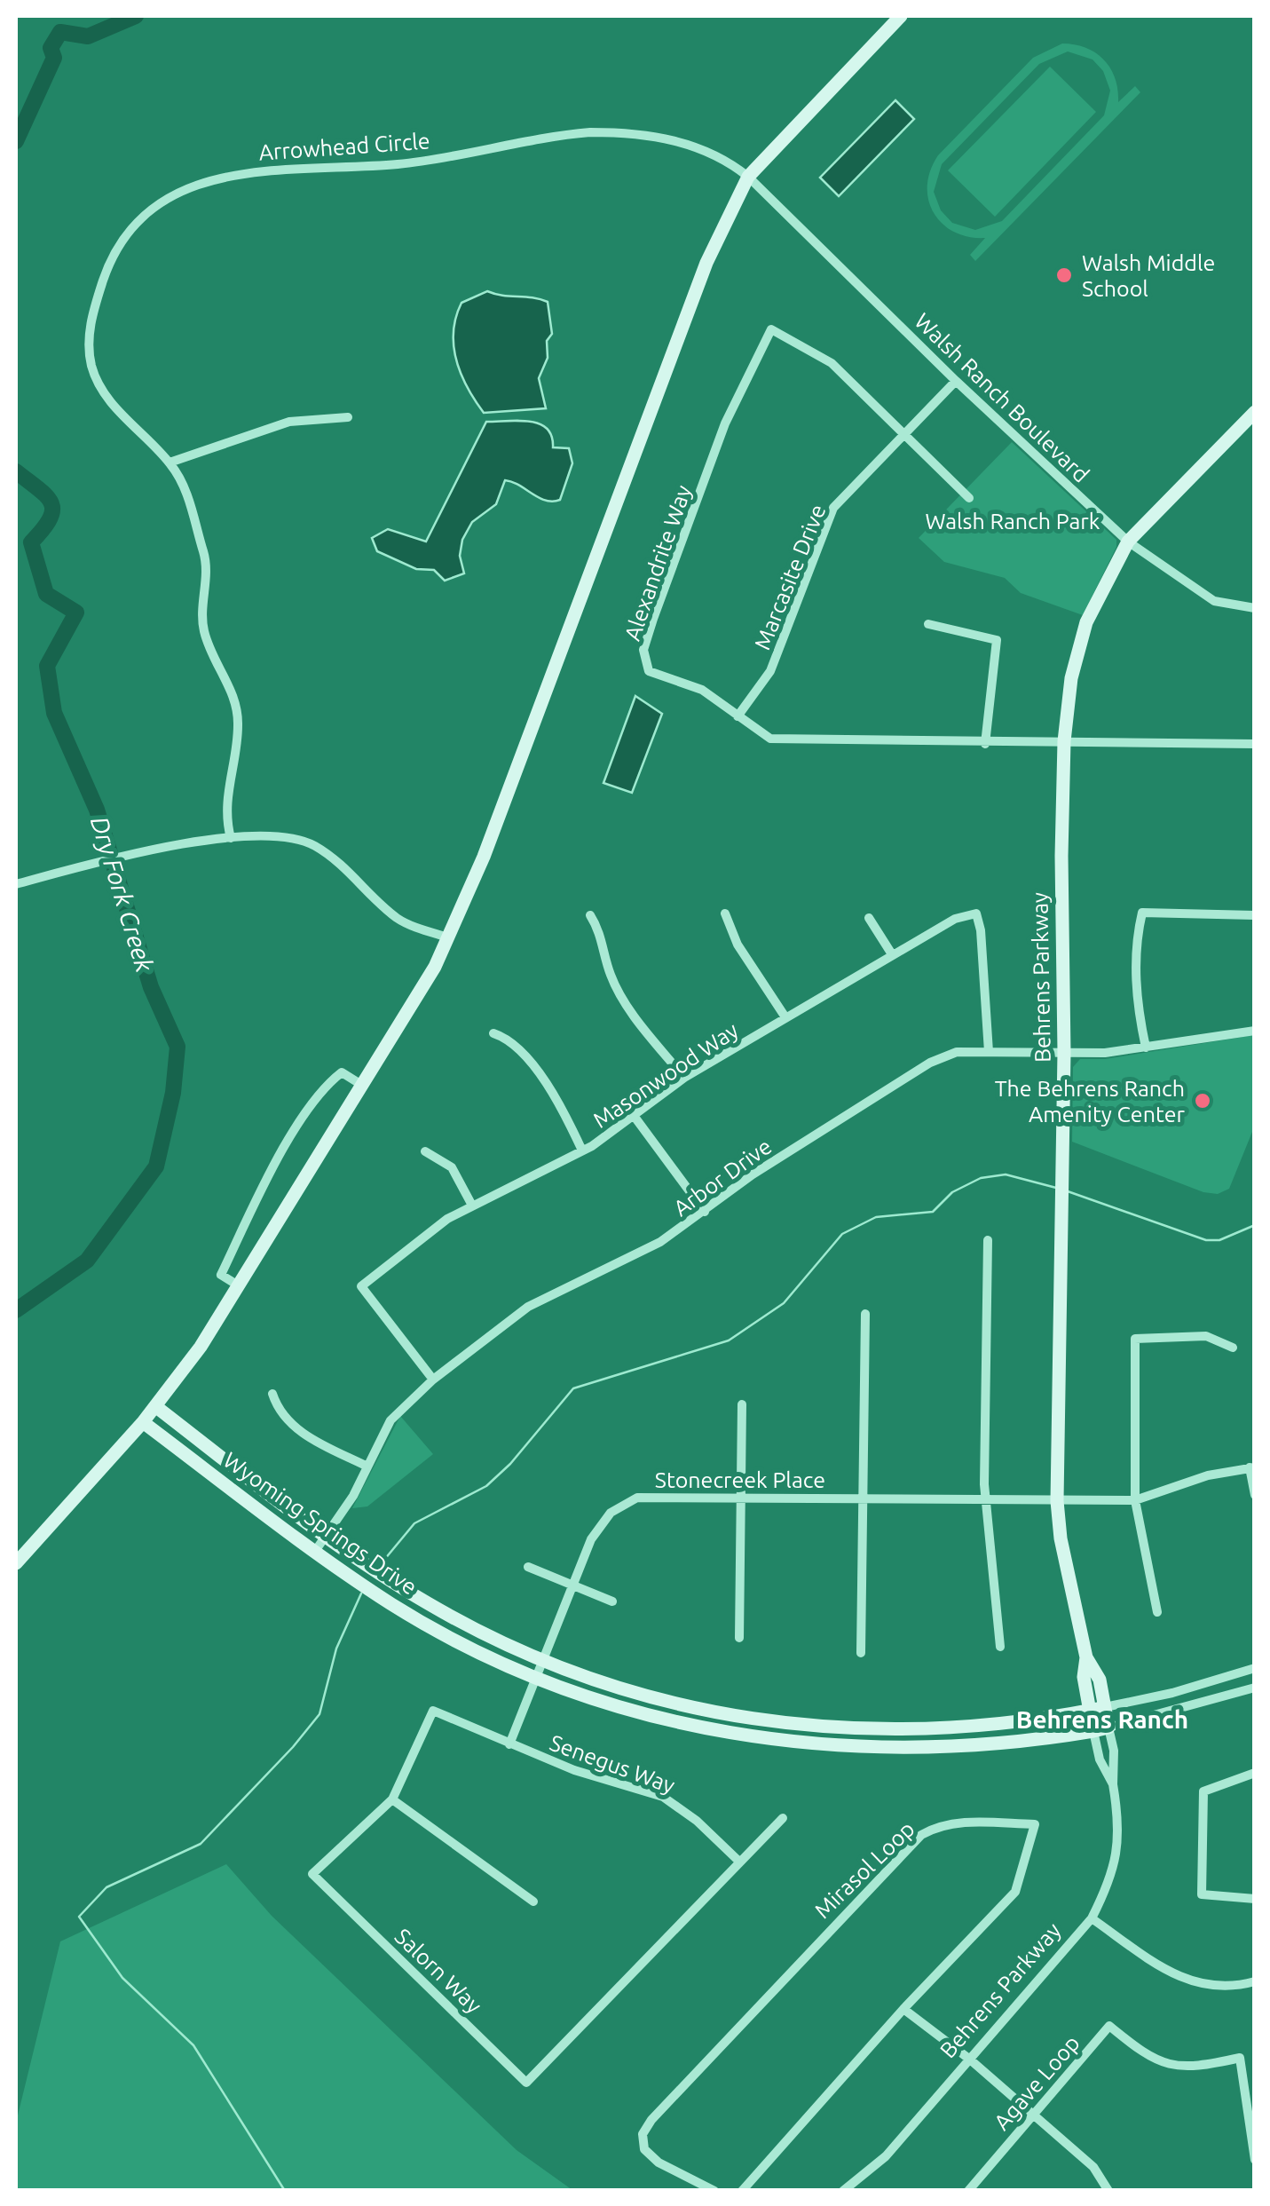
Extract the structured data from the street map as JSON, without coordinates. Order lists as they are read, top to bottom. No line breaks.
{"streets":{"street":["Arrowhead Circle","Walsh Ranch Boulevard","Alexandrite Way","Marcasite Drive","Behrens Parkway","Masonwood Way","Arbor Drive","Stonecreek Place","Wyoming Springs Drive","Senegus Way","Mirasol Loop","Salorn Way","Agave Loop"]},"crossings":[["Arrowhead Circle","Walsh Ranch Boulevard"],["Walsh Ranch Boulevard","Marcasite Drive"],["Walsh Ranch Boulevard","Behrens Parkway"],["Alexandrite Way","Marcasite Drive"],["Alexandrite Way","Behrens Parkway"],["Behrens Parkway","Arbor Drive"],["Behrens Parkway","Stonecreek Place"],["Behrens Parkway","Wyoming Springs Drive"],["Masonwood Way","Arbor Drive"],["Arbor Drive","Wyoming Springs Drive"],["Stonecreek Place","Wyoming Springs Drive"],["Senegus Way","Salorn Way"]],"districts":["Behrens Ranch"],"water":["Dry Fork Creek"],"parks":["Walsh Ranch Park"],"places":["Walsh Middle School","The Behrens Ranch Amenity Center"]}
